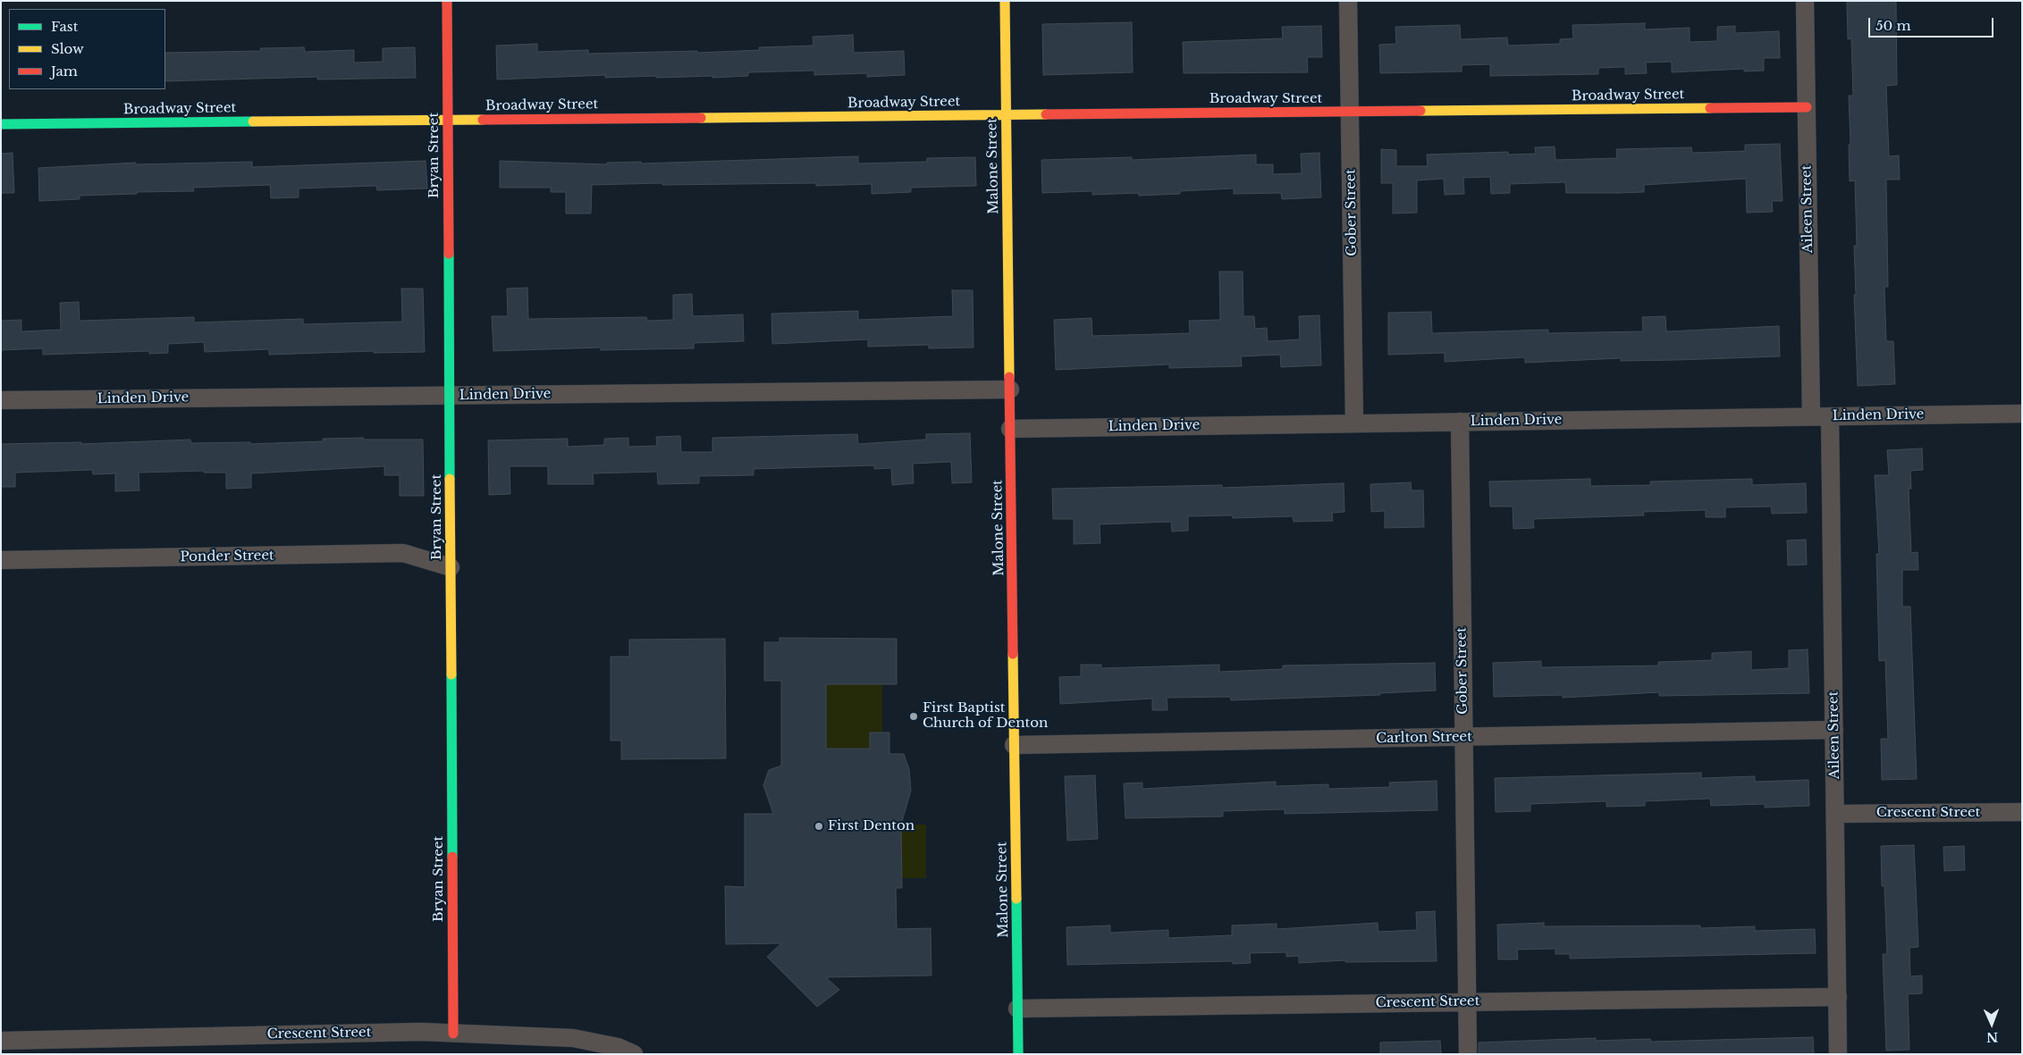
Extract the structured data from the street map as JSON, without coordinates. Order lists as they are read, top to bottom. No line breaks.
{"streets":{"street":["Broadway Street","Bryan Street","Malone Street","Aileen Street","Gober Street","Linden Drive","Ponder Street","Carlton Street","Crescent Street"]},"crossings":[["Broadway Street","Bryan Street"],["Broadway Street","Malone Street"],["Broadway Street","Aileen Street"],["Broadway Street","Gober Street"],["Bryan Street","Linden Drive"],["Bryan Street","Ponder Street"],["Bryan Street","Crescent Street"],["Malone Street","Linden Drive"],["Malone Street","Carlton Street"],["Malone Street","Crescent Street"],["Aileen Street","Linden Drive"],["Aileen Street","Carlton Street"],["Aileen Street","Crescent Street"],["Gober Street","Linden Drive"],["Gober Street","Carlton Street"],["Gober Street","Crescent Street"]],"places":["First Baptist Church of Denton","First Denton"],"legend":["Fast","Slow","Jam"],"scale_bar":"50 m","north":"bottom"}
